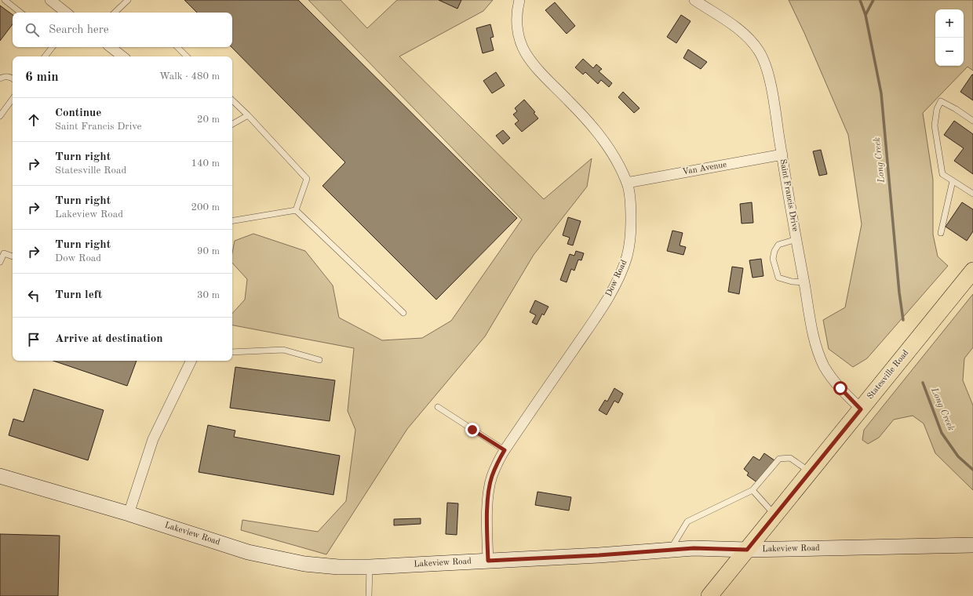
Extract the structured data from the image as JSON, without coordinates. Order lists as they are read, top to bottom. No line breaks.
{"streets":{"main road":["Statesville Road","Lakeview Road"],"street":["Van Avenue","Saint Francis Drive","Dow Road"]},"crossings":[["Van Avenue","Saint Francis Drive"],["Van Avenue","Dow Road"],["Saint Francis Drive","Statesville Road"],["Dow Road","Lakeview Road"],["Statesville Road","Lakeview Road"]],"water":["Long Creek"],"page":{"map_buttons":["+","−"],"search":"Search here","heading":["6 min","Walk · 480 m"],"list":[["Continue","Saint Francis Drive","20 m"],["Turn right","Statesville Road","140 m"],["Turn right","Lakeview Road","200 m"],["Turn right","Dow Road","90 m"],["Turn left","30 m"],"Arrive at destination"]}}
